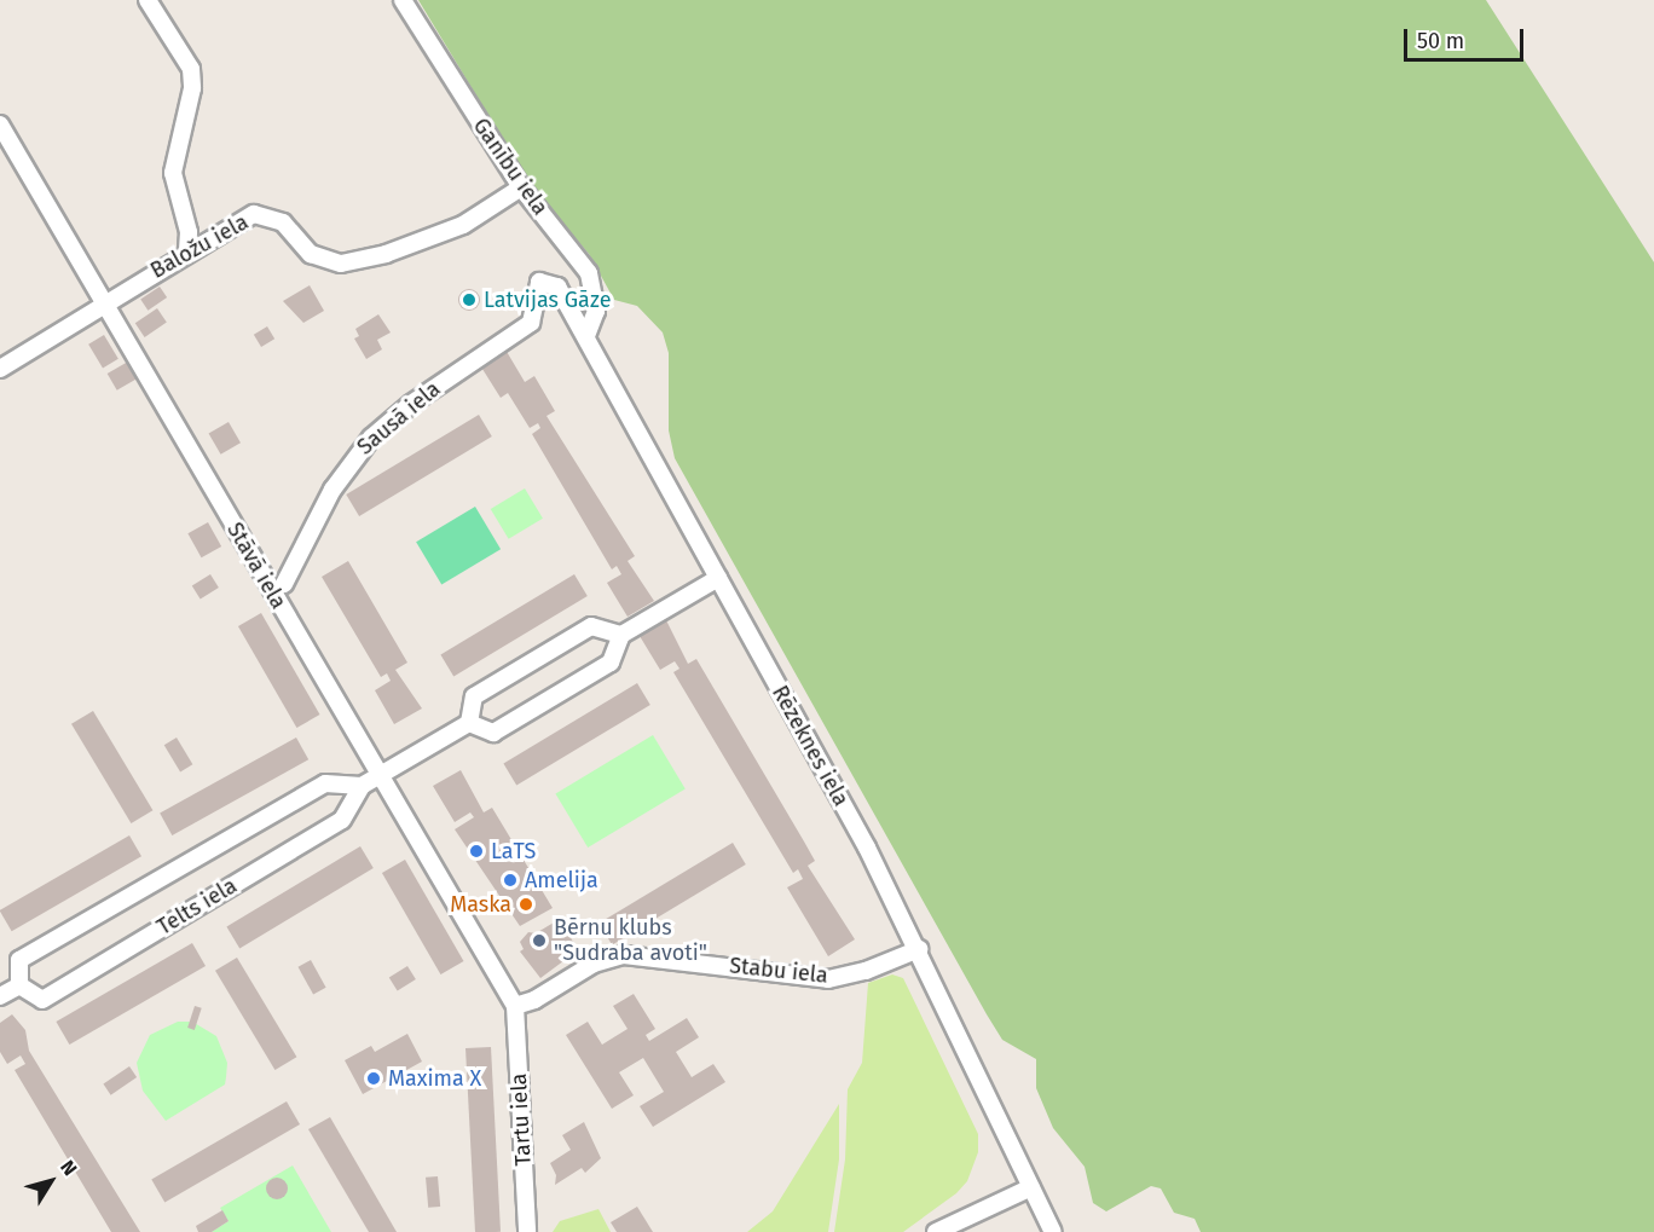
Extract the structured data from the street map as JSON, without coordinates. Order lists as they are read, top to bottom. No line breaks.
{"streets":{"street":["Ganību iela","Baložu iela","Sausā iela","Stāvā iela","Rēzeknes iela","Telts iela","Stabu iela","Tartu iela"]},"crossings":[["Ganību iela","Baložu iela"],["Ganību iela","Rēzeknes iela"],["Baložu iela","Stāvā iela"],["Sausā iela","Rēzeknes iela"],["Stāvā iela","Stabu iela"],["Stāvā iela","Tartu iela"],["Rēzeknes iela","Stabu iela"],["Stabu iela","Tartu iela"]],"places":["Latvijas Gāze","LaTS","Amelija","Maska","Bērnu klubs \"Sudraba avoti\"","Maxima X"],"scale_bar":"50 m","north":"top right"}
